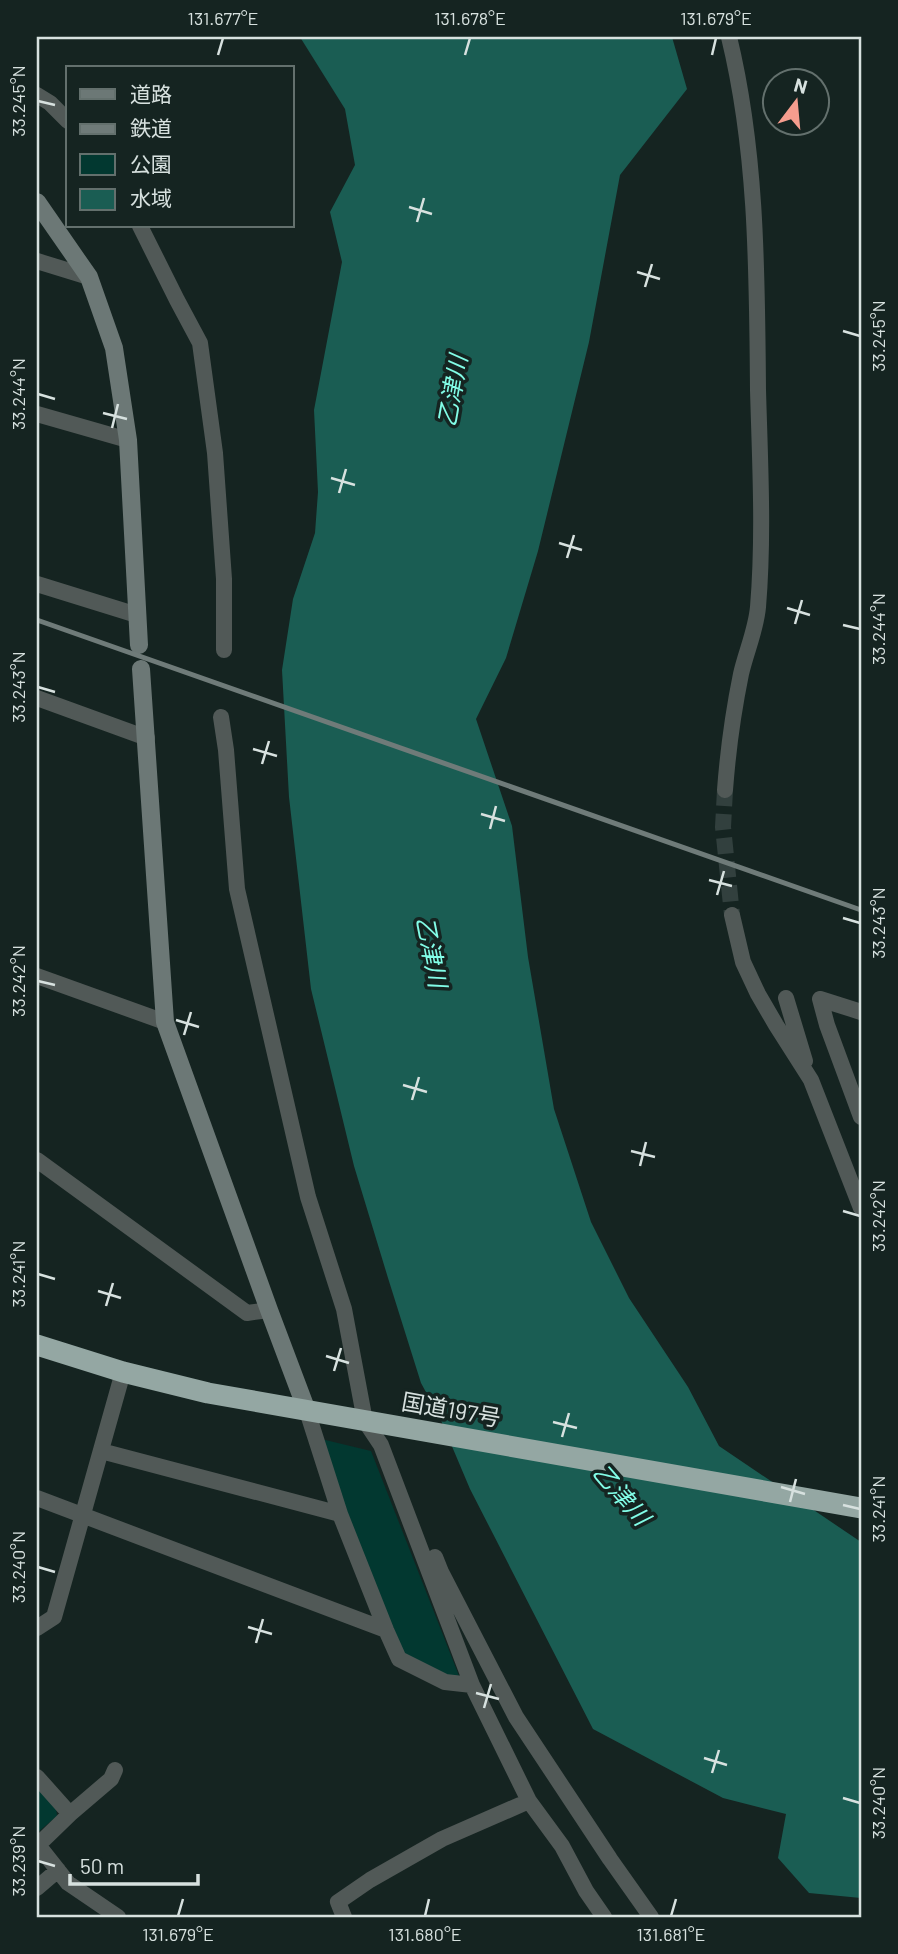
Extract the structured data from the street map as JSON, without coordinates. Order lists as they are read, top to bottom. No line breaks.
{"streets":{"highway":["国道197号"]},"water":["乙津川"],"legend":["道路","鉄道","公園","水域"],"scale_bar":"50 m","north":"top","coordinates":["131.677°E","131.678°E","131.679°E","33.245°N","33.244°N","33.243°N","33.242°N","33.241°N","33.240°N","33.239°N","131.680°E","131.681°E"]}
